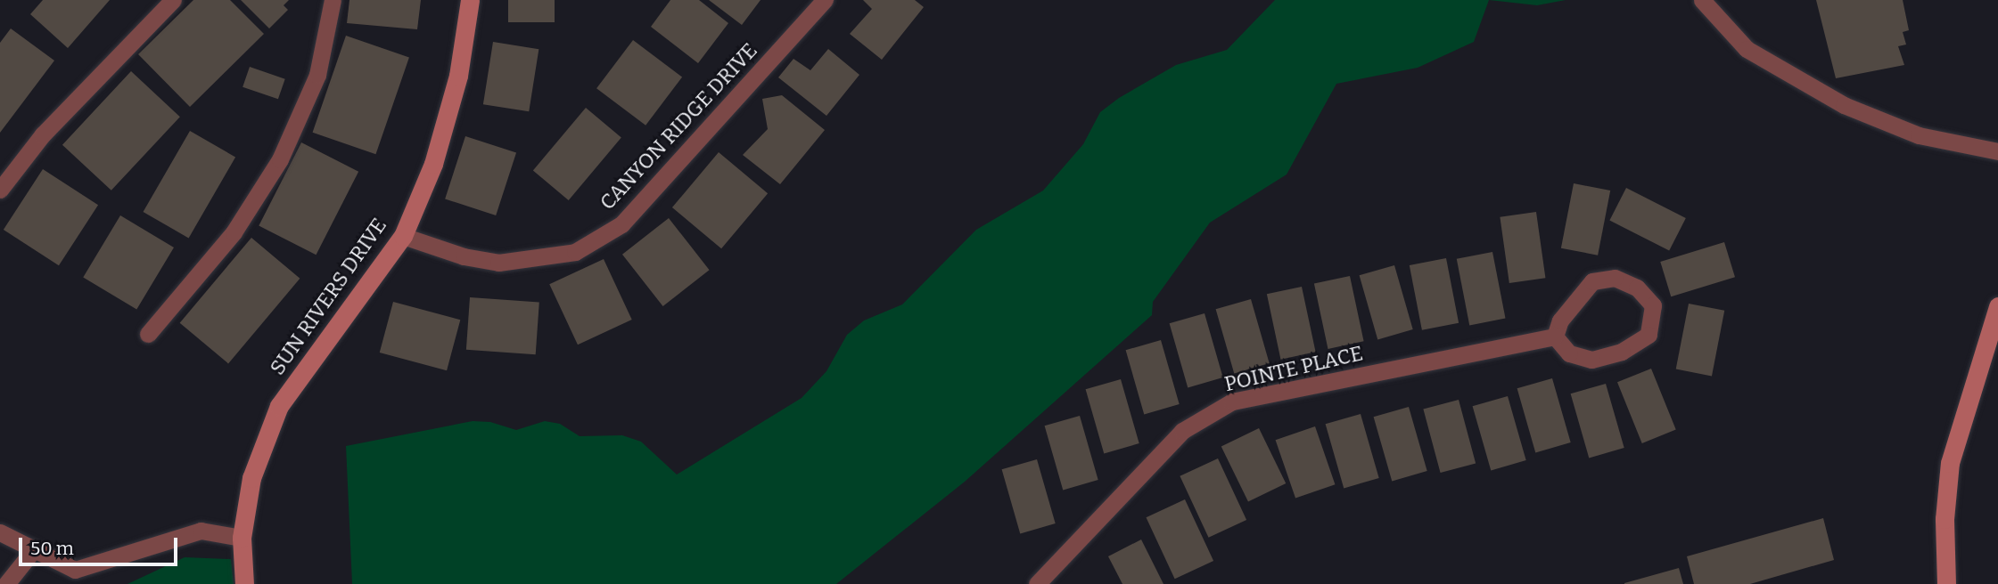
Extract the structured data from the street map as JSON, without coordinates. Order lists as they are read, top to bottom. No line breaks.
{"streets":{"street":["CANYON RIDGE DRIVE","SUN RIVERS DRIVE","POINTE PLACE"]},"crossings":[["CANYON RIDGE DRIVE","SUN RIVERS DRIVE"]],"scale_bar":"50 m"}
